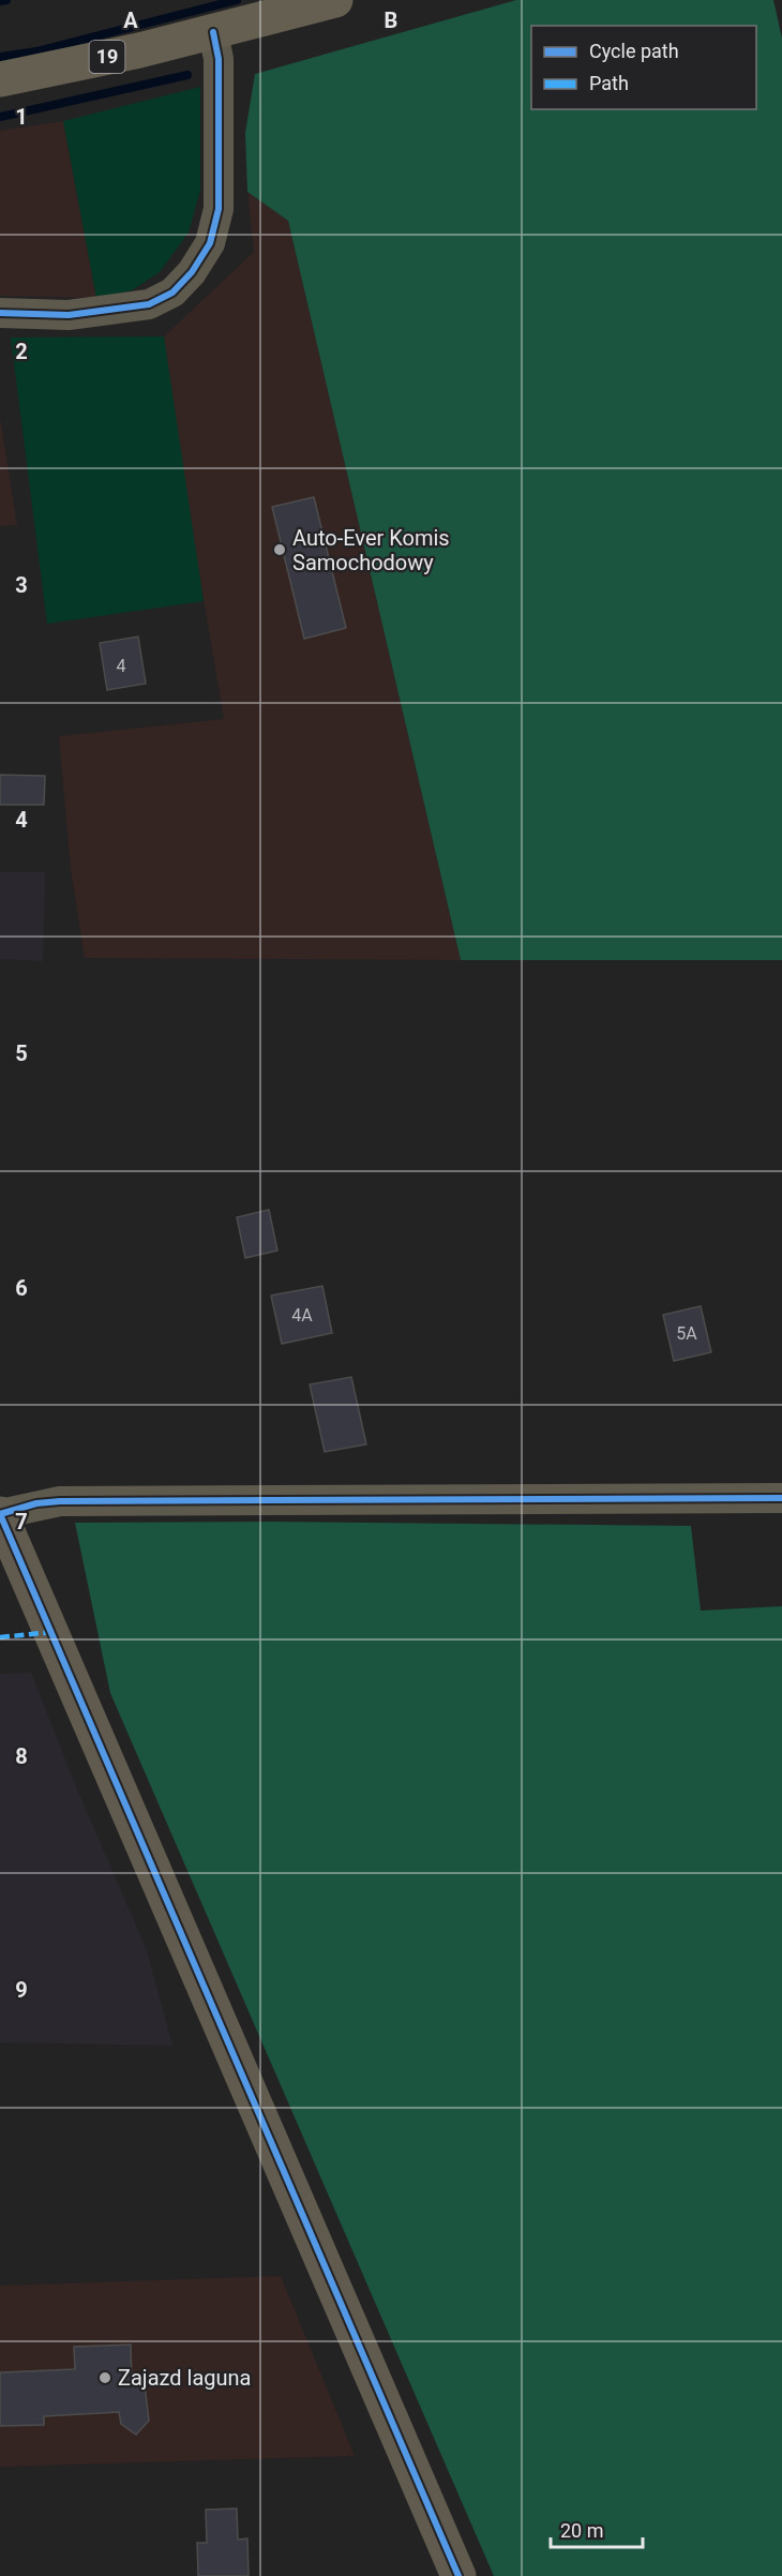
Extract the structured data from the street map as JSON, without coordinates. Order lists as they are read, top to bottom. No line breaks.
{"streets":{"highway":["19"]},"places":["Auto-Ever Komis Samochodowy","Zajazd laguna"],"house_numbers":["4","4A","5A"],"legend":["Cycle path","Path"],"scale_bar":"20 m","grid":{"columns":["A","B"],"rows":["1","2","3","4","5","6","7","8","9"]}}
